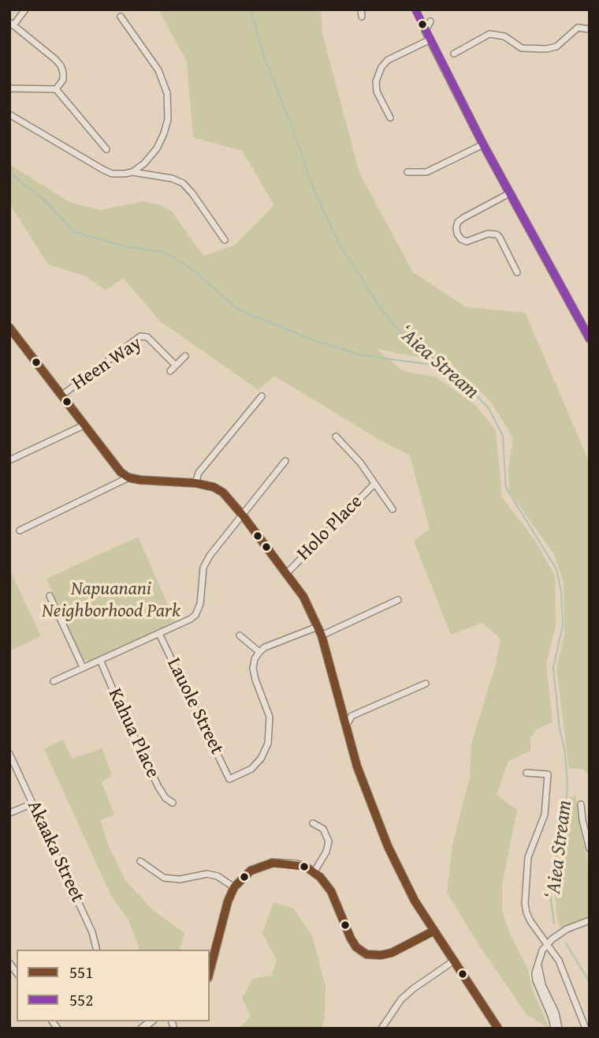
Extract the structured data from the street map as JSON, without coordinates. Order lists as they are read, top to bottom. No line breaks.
{"streets":{"street":["Heen Way","Holo Place","Lauole Street","Kahua Place","Akaaka Street"]},"water":["ʻAiea Stream"],"parks":["Napuanani Neighborhood Park"],"lines":["transit line 552","transit line 551"],"legend":["551","552"]}
